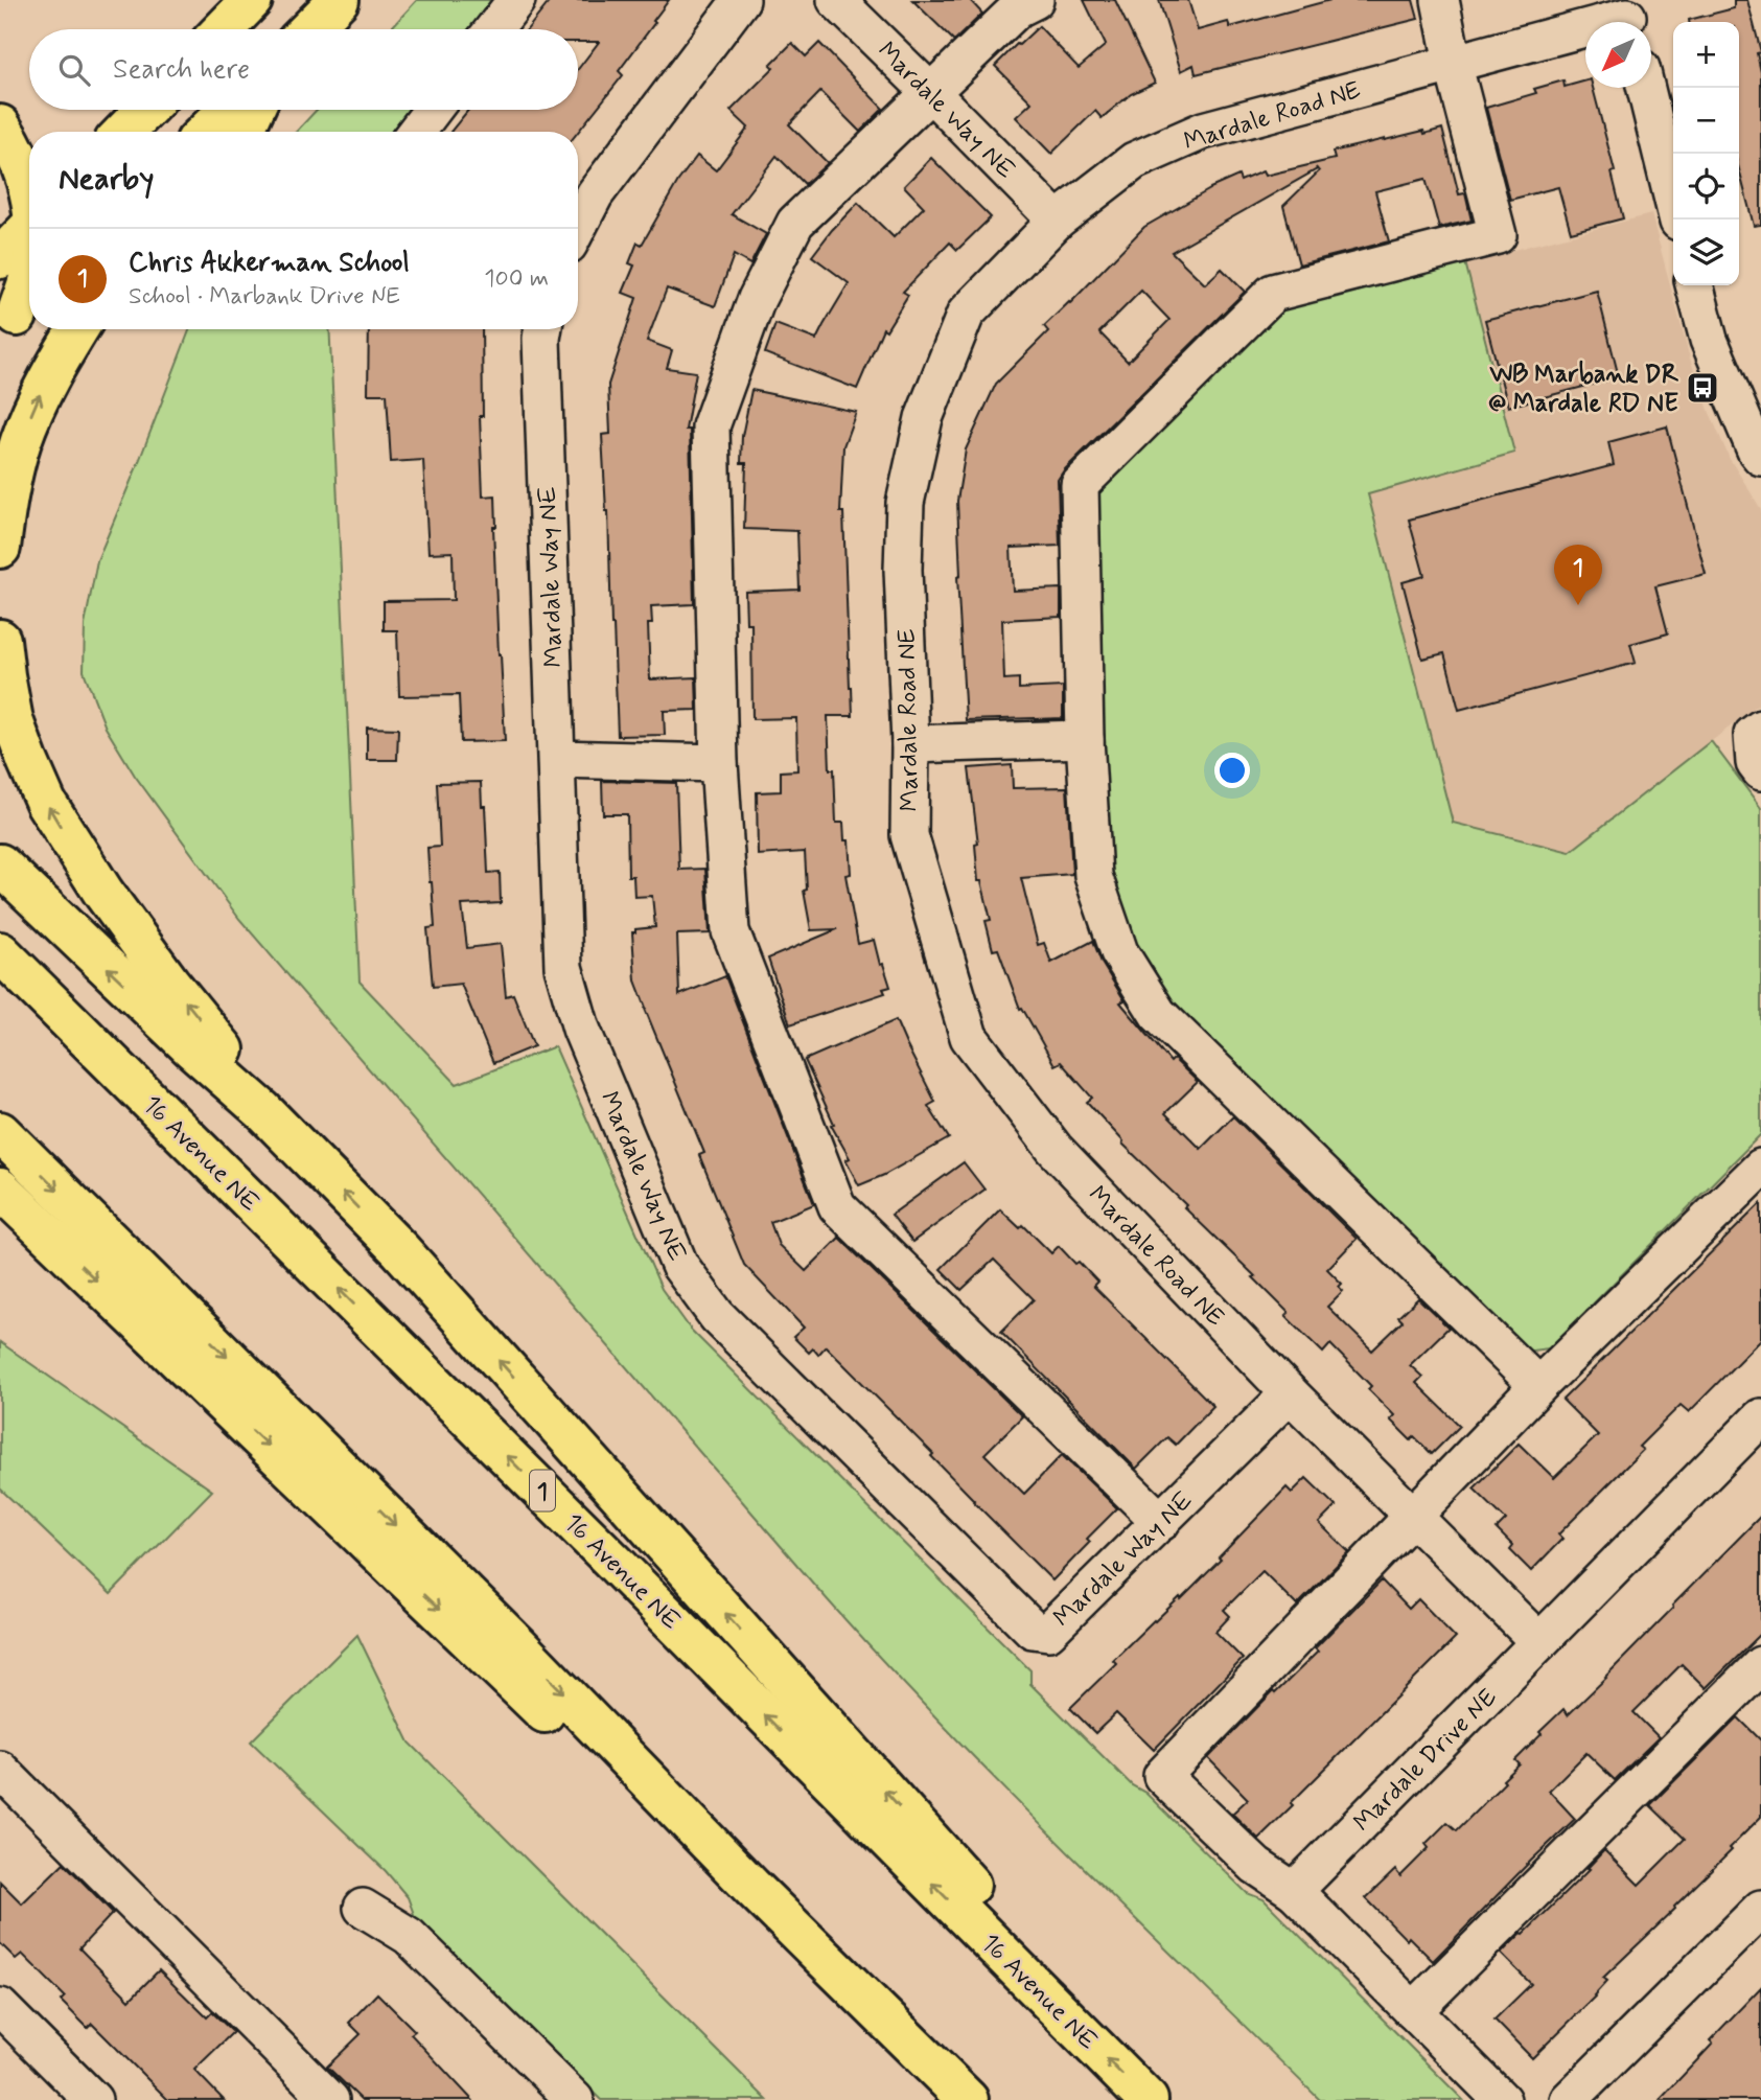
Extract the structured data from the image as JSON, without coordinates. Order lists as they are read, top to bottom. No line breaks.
{"streets":{"main road":["16 Avenue NE","1"],"street":["Mardale Way NE","Mardale Road NE","Mardale Drive NE"]},"crossings":[["Mardale Way NE","Mardale Road NE"],["Mardale Road NE","Mardale Drive NE"]],"places":{"bus stop":["WB Marbank DR @ Mardale RD NE"]},"north":"bottom left","page":{"map_buttons":["+","−"],"search":"Search here","heading":"Nearby","list":[{"mark":"1","name":"Chris Akkerman School","note":"School · Marbank Drive NE","value":"100 m"}],"pins":"1"}}
